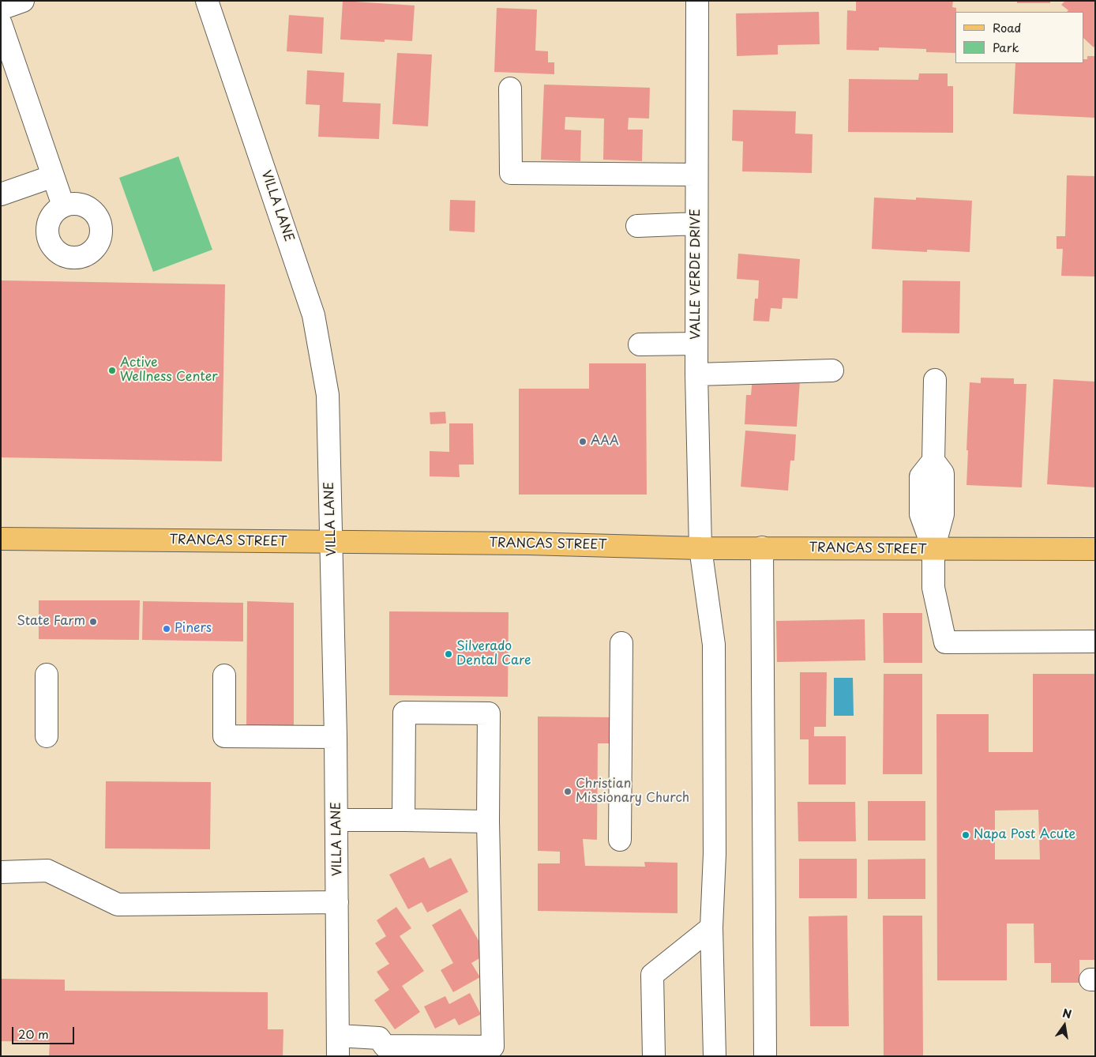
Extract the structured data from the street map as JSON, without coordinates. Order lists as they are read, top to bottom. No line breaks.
{"streets":{"main road":["TRANCAS STREET"],"street":["VILLA LANE","VALLE VERDE DRIVE"]},"crossings":[["VILLA LANE","TRANCAS STREET"],["VALLE VERDE DRIVE","TRANCAS STREET"]],"places":["Active Wellness Center","AAA","State Farm","Piners","Silverado Dental Care","Christian Missionary Church","Napa Post Acute"],"legend":["Road","Park"],"scale_bar":"20 m","north":"top"}
